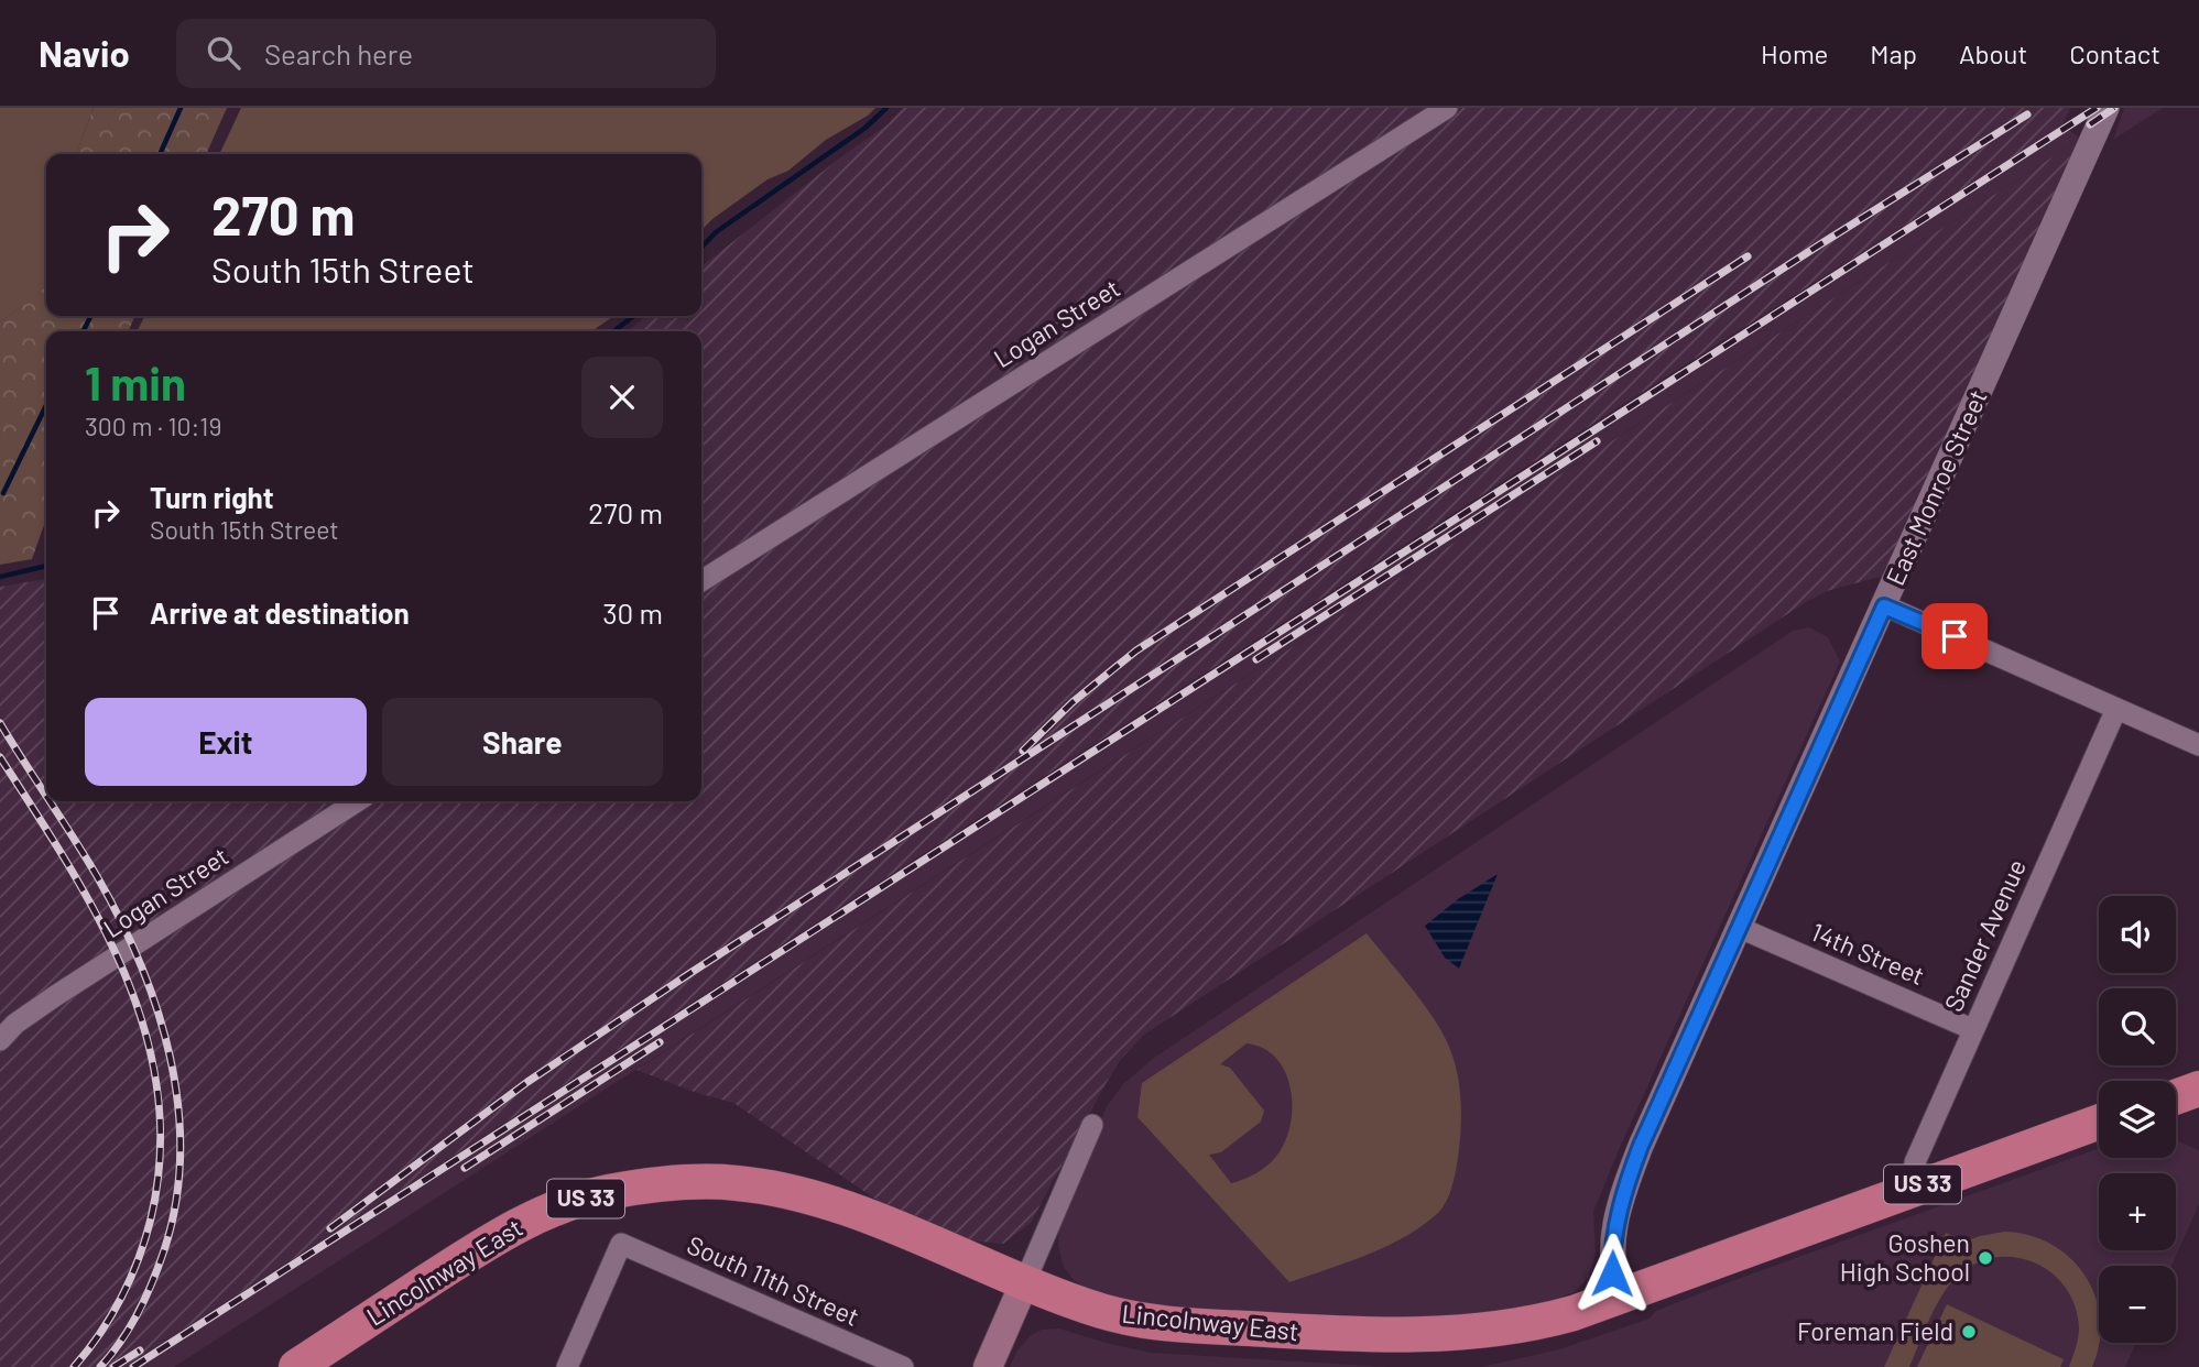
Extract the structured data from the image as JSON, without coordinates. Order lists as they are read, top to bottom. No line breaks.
{"streets":{"highway":["US 33","Lincolnway East"],"street":["Logan Street","East Monroe Street","Sander Avenue","14th Street","South 11th Street"]},"crossings":[["East Monroe Street","14th Street"],["East Monroe Street","Lincolnway East"],["Sander Avenue","14th Street"],["Sander Avenue","Lincolnway East"]],"places":["Goshen High School","Foreman Field"],"page":{"header":"Navio","search":"Search here","nav":["Home","Map","About","Contact"],"turn":["270 m","South 15th Street"],"heading":["1 min","300 m · 10:19"],"list":[{"name":"Turn right","note":"South 15th Street","value":"270 m"},{"name":"Arrive at destination","value":"30 m"}],"buttons":["Exit","Share"],"map_buttons":["+","−"]}}
